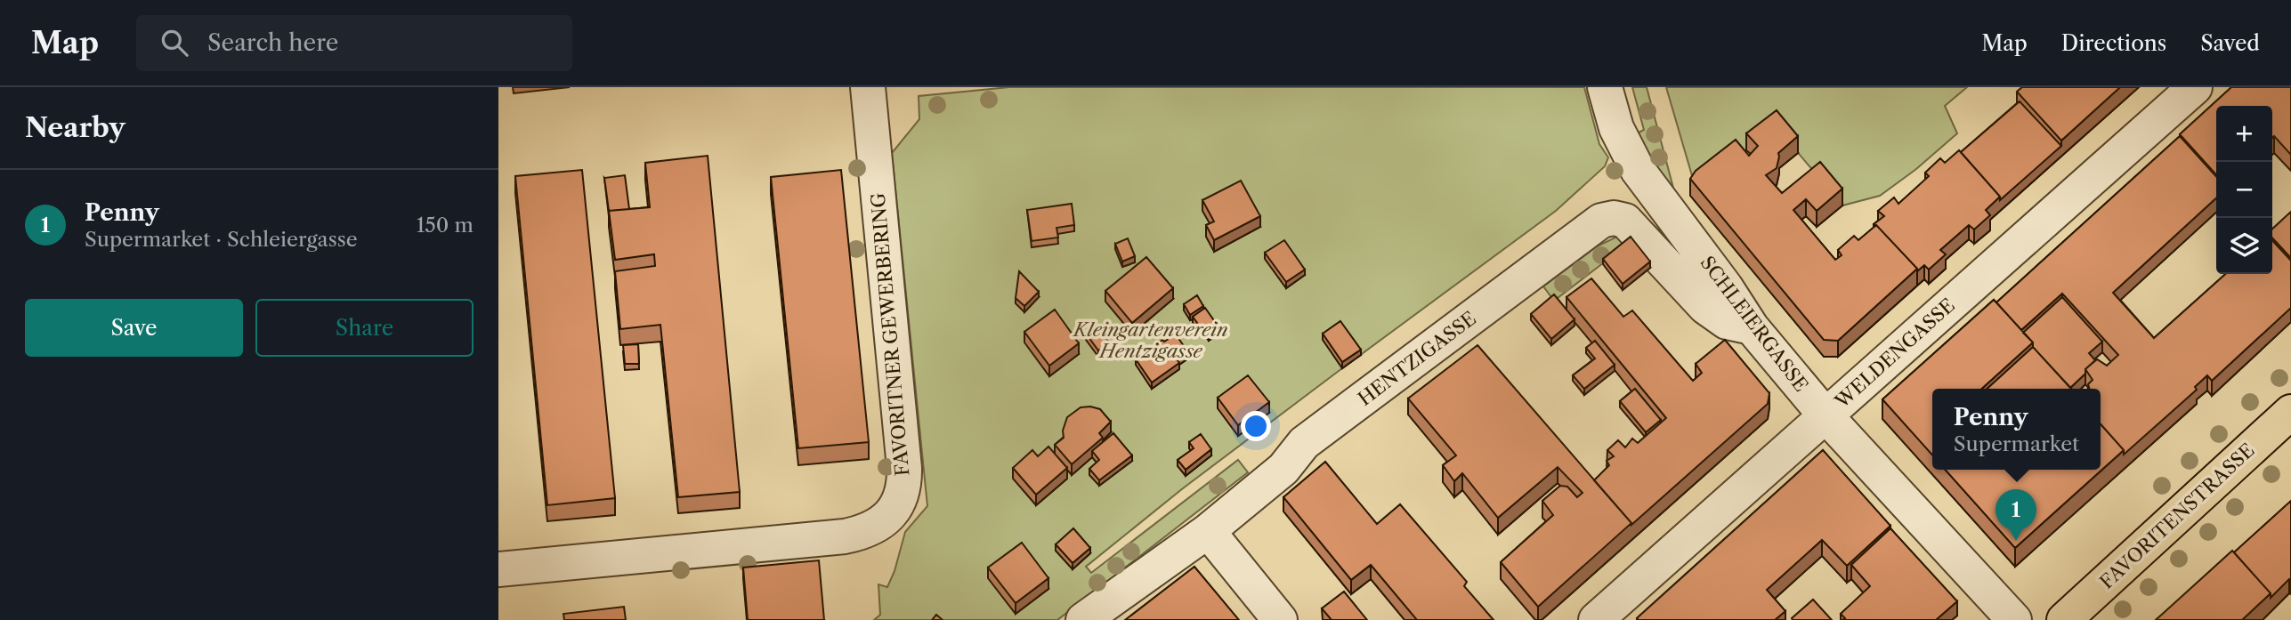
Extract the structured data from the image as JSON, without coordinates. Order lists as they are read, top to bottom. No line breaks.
{"streets":{"main road":["FAVORITENSTRASSE"],"street":["SCHLEIERGASSE","FAVORITNER GEWERBERING","WELDENGASSE","HENTZIGASSE"]},"crossings":[["SCHLEIERGASSE","WELDENGASSE"],["SCHLEIERGASSE","HENTZIGASSE"]],"parks":["Kleingartenverein Hentzigasse"],"page":{"header":"Map","search":"Search here","nav":["Map","Directions","Saved"],"heading":"Nearby","map_buttons":["+","−"],"list":[{"mark":"1","name":"Penny","note":"Supermarket · Schleiergasse","value":"150 m"}],"buttons":["Save","Share"],"popup":["Penny","Supermarket"],"pins":"1"}}
